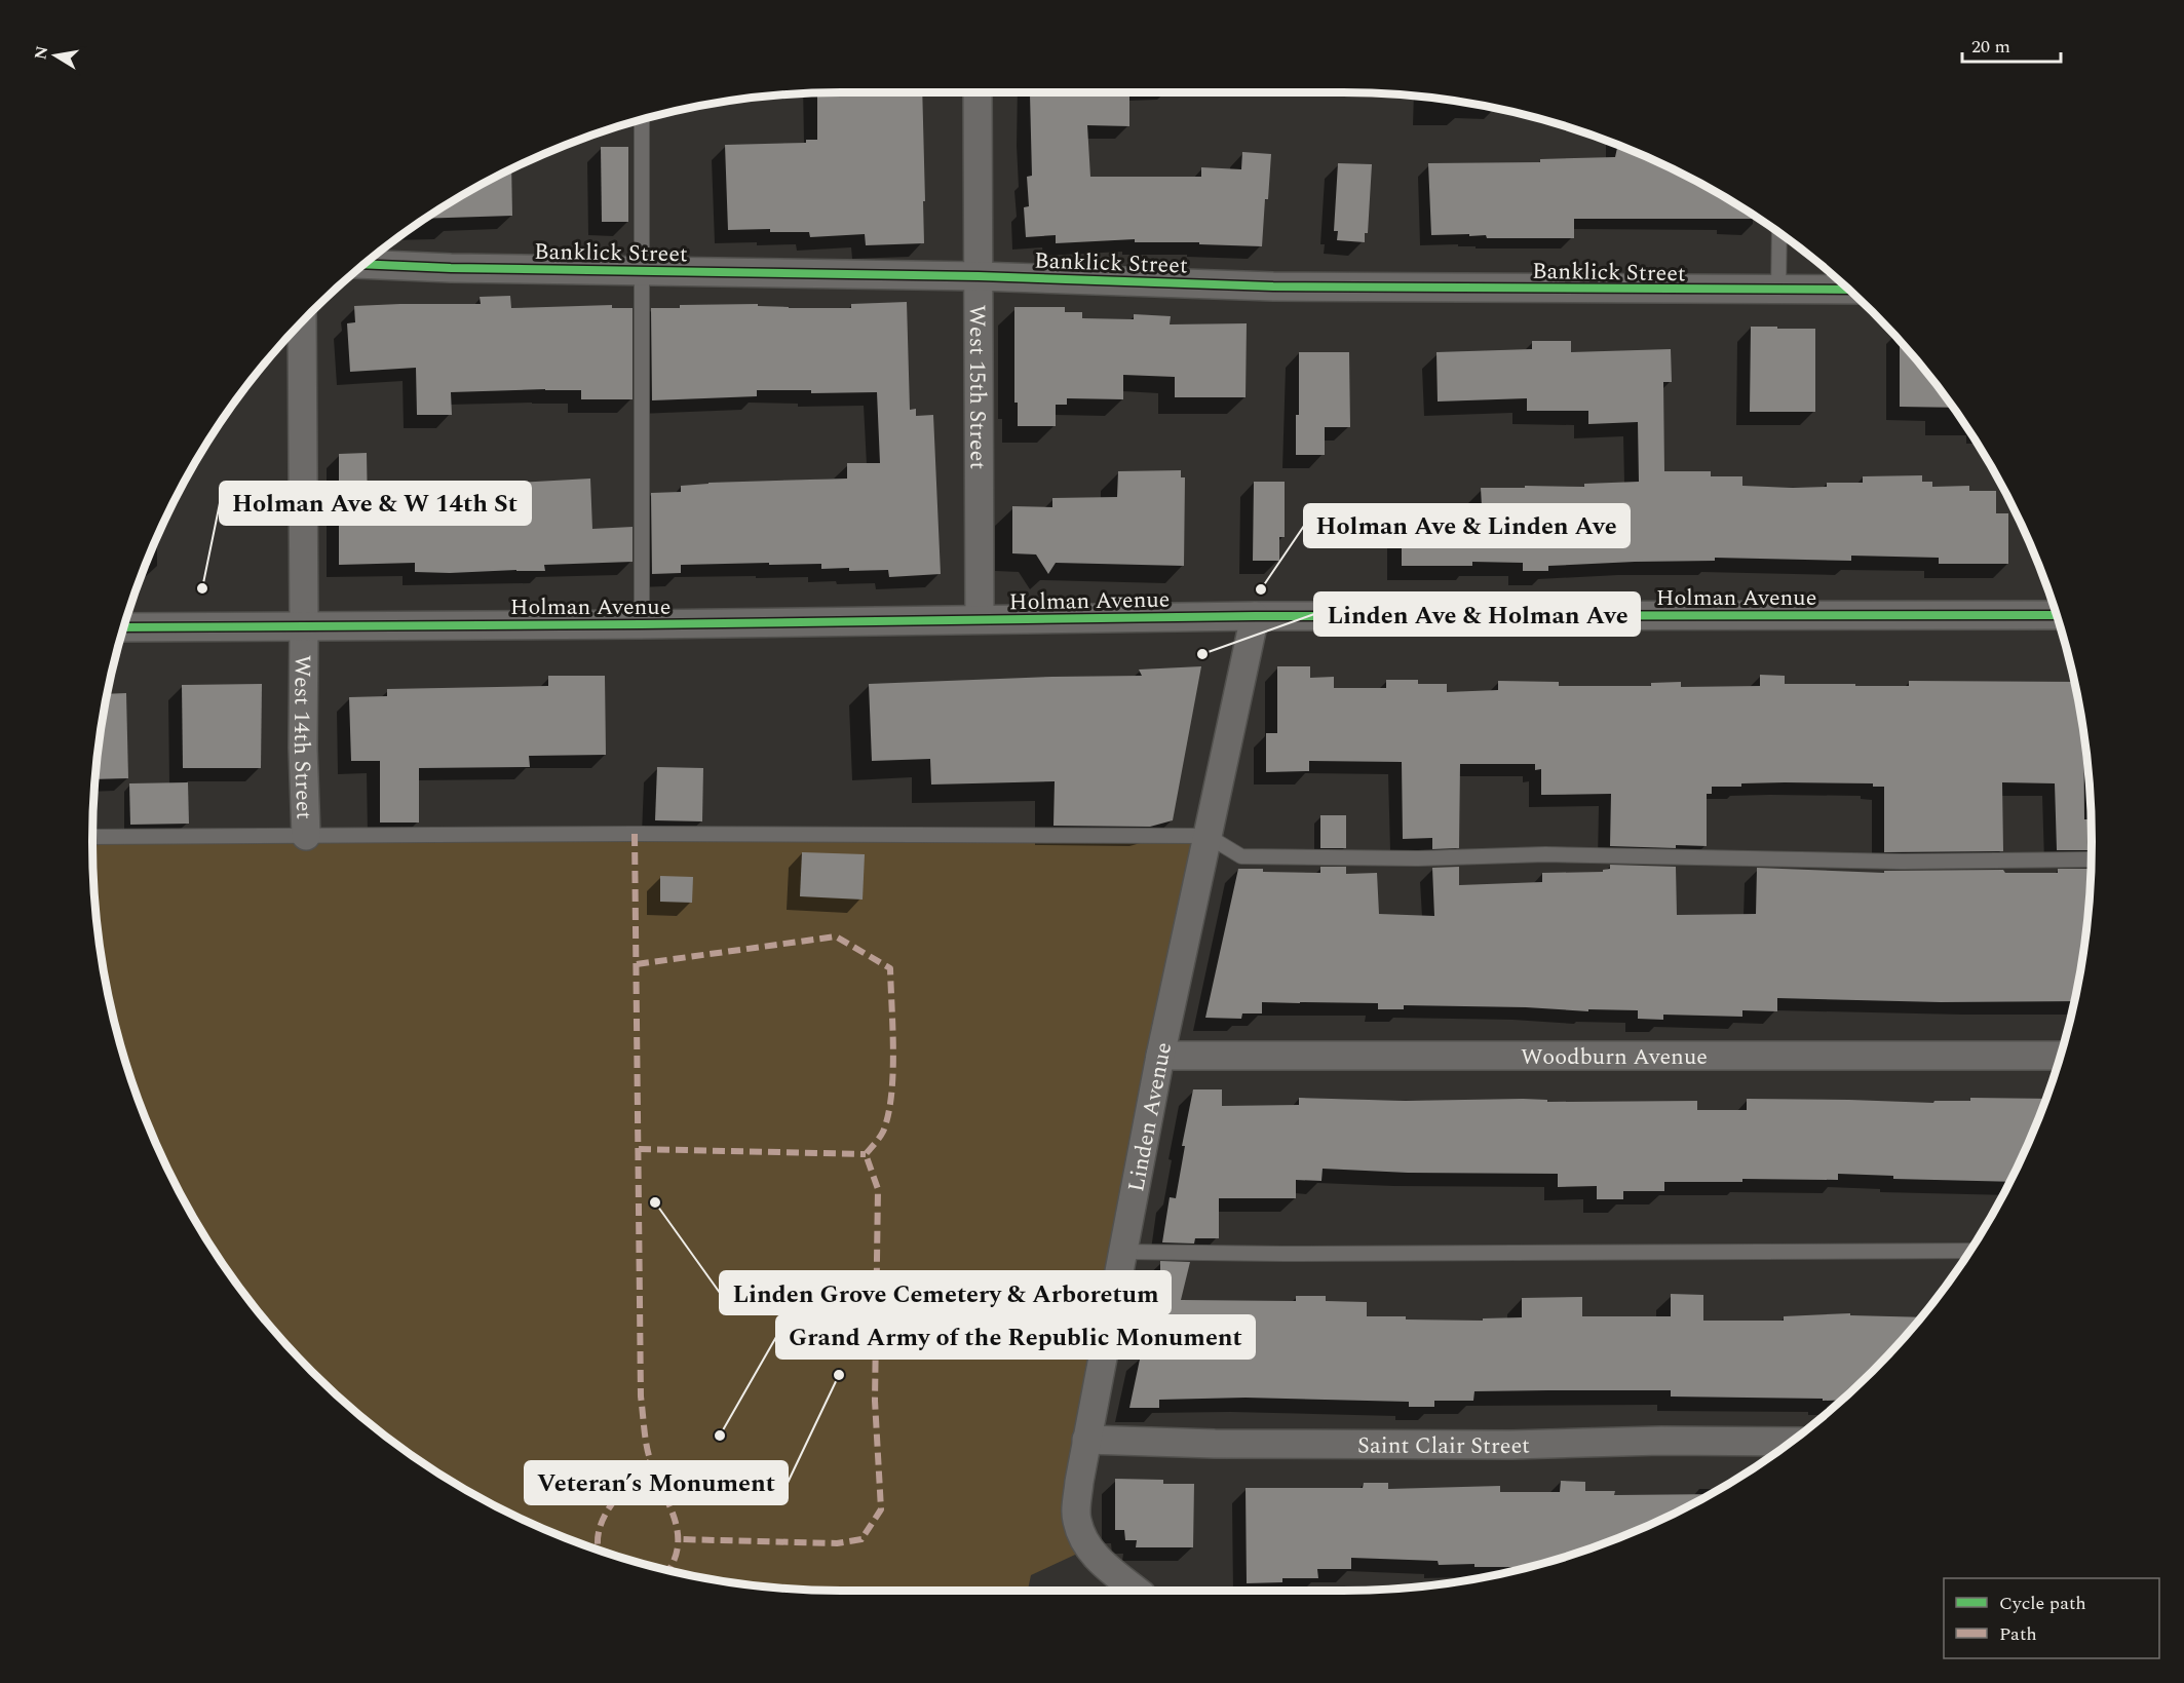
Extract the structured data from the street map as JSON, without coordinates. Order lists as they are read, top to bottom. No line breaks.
{"streets":{"street":["Banklick Street","West 15th Street","Holman Avenue","West 14th Street","Woodburn Avenue","Linden Avenue","Saint Clair Street"]},"crossings":[["Banklick Street","West 15th Street"],["West 15th Street","Holman Avenue"],["Holman Avenue","West 14th Street"],["Holman Avenue","Linden Avenue"],["Woodburn Avenue","Linden Avenue"],["Linden Avenue","Saint Clair Street"]],"places":["Holman Ave & W 14th St","Holman Ave & Linden Ave","Linden Ave & Holman Ave","Linden Grove Cemetery & Arboretum","Veteran’s Monument","Grand Army of the Republic Monument"],"legend":["Cycle path","Path"],"scale_bar":"20 m","north":"left"}
